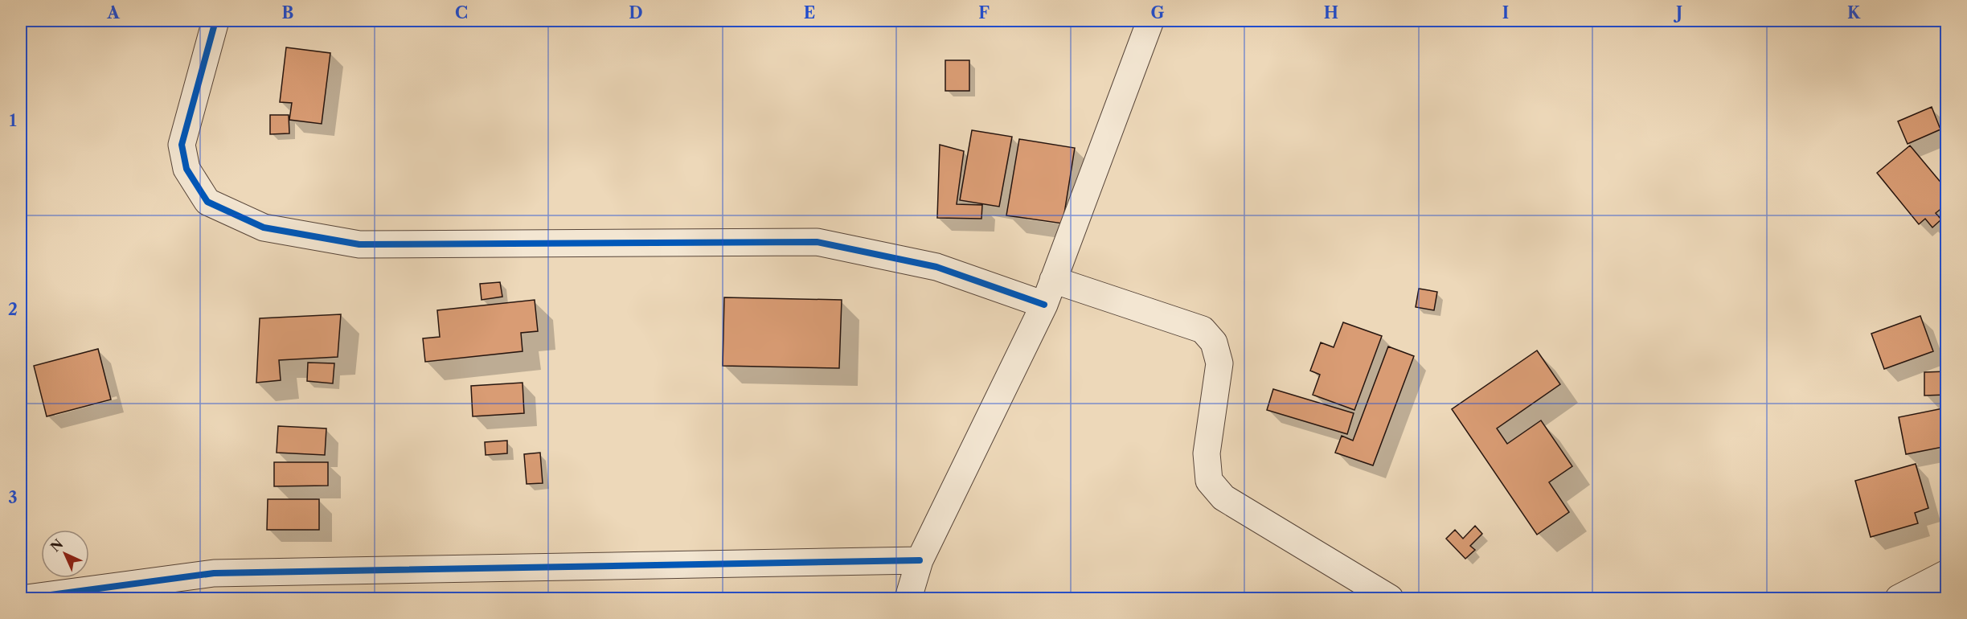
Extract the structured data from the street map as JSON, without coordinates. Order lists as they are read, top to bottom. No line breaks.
{"north":"top left","grid":{"columns":["A","B","C","D","E","F","G","H","I","J","K"],"rows":["1","2","3"]}}
